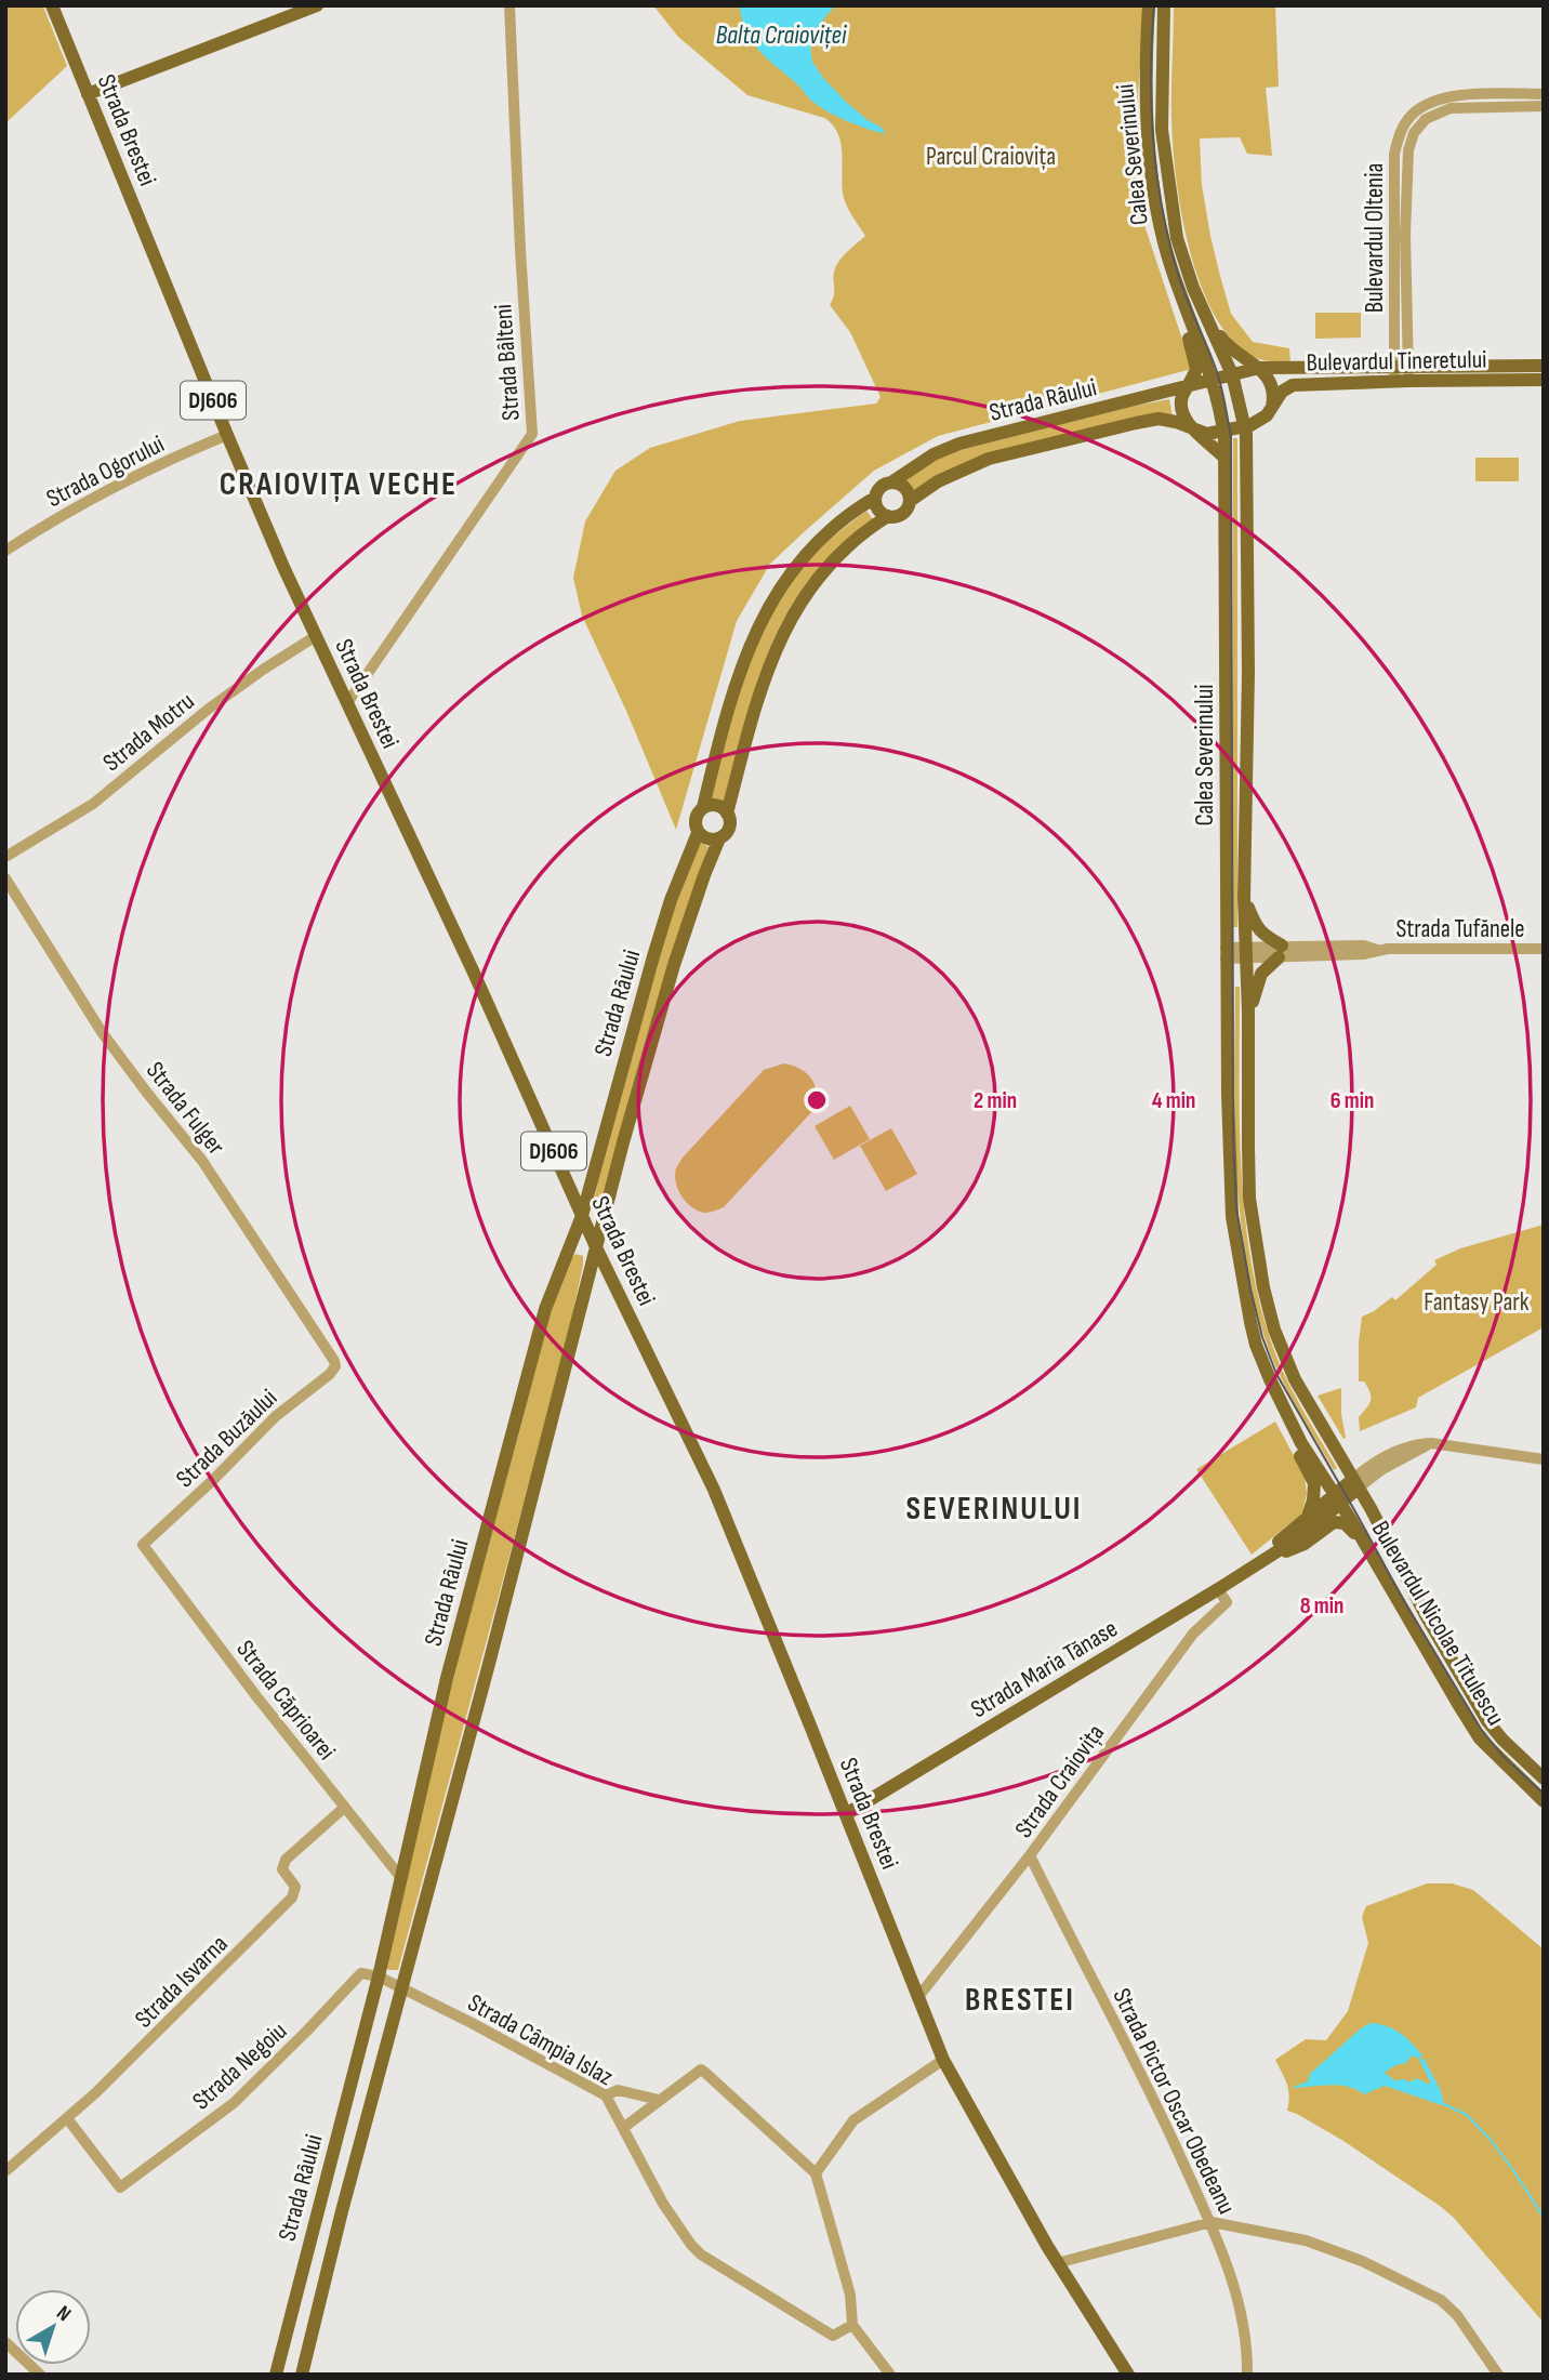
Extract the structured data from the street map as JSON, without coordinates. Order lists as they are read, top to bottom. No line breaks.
{"streets":{"main road":["Strada Brestei","Calea Severinului","Bulevardul Tineretului","Strada Râului","DJ606","Bulevardul Nicolae Titulescu","Strada Maria Tănase"],"street":["Bulevardul Oltenia","Strada Bâlteni","Strada Ogorului","Strada Motru","Strada Tufănele","Strada Fulger","Strada Buzăului","Strada Căprioarei","Strada Craiovița","Strada Isvarna","Strada Câmpia Islaz","Strada Negoiu","Strada Pictor Oscar Obedeanu"]},"crossings":[["Strada Brestei","Strada Bâlteni"],["Strada Brestei","Strada Râului"],["Strada Brestei","Strada Ogorului"],["Strada Brestei","Strada Motru"],["Strada Brestei","Strada Maria Tănase"],["Strada Brestei","Strada Craiovița"],["Calea Severinului","Bulevardul Tineretului"],["Calea Severinului","Strada Râului"],["Calea Severinului","Strada Tufănele"],["Calea Severinului","Bulevardul Nicolae Titulescu"],["Calea Severinului","Strada Maria Tănase"],["Bulevardul Oltenia","Bulevardul Tineretului"],["Bulevardul Tineretului","Strada Râului"],["Strada Râului","Strada Căprioarei"],["Strada Râului","Strada Câmpia Islaz"],["Strada Râului","Strada Negoiu"],["Strada Fulger","Strada Buzăului"],["Strada Buzăului","Strada Căprioarei"],["Bulevardul Nicolae Titulescu","Strada Maria Tănase"],["Strada Maria Tănase","Strada Craiovița"],["Strada Căprioarei","Strada Isvarna"],["Strada Craiovița","Strada Pictor Oscar Obedeanu"],["Strada Isvarna","Strada Negoiu"],["Strada Câmpia Islaz","Strada Negoiu"]],"districts":["CRAIOVIȚA VECHE","SEVERINULUI","BRESTEI"],"water":["Balta Craioviței"],"parks":["Parcul Craiovița","Fantasy Park"],"north":"top right","rings":["2 min","4 min","6 min","8 min"]}
